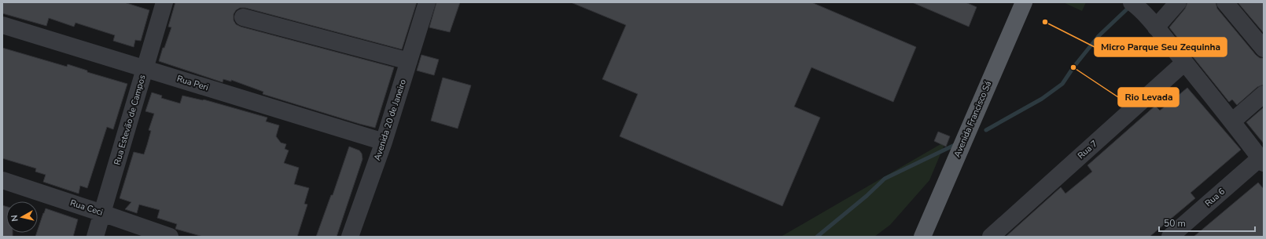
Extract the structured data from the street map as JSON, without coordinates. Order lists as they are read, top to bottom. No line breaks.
{"streets":{"main road":["Avenida Francisco Sá"],"street":["Rua Peri","Rua Estevão de Campos","Avenida 20 de Janeiro","Rua 7","Rua 6","Rua Ceci"]},"crossings":[["Rua Peri","Rua Estevão de Campos"],["Rua Peri","Avenida 20 de Janeiro"],["Rua Estevão de Campos","Rua Ceci"]],"places":["Micro Parque Seu Zequinha","Rio Levada"],"scale_bar":"50 m","north":"left"}
